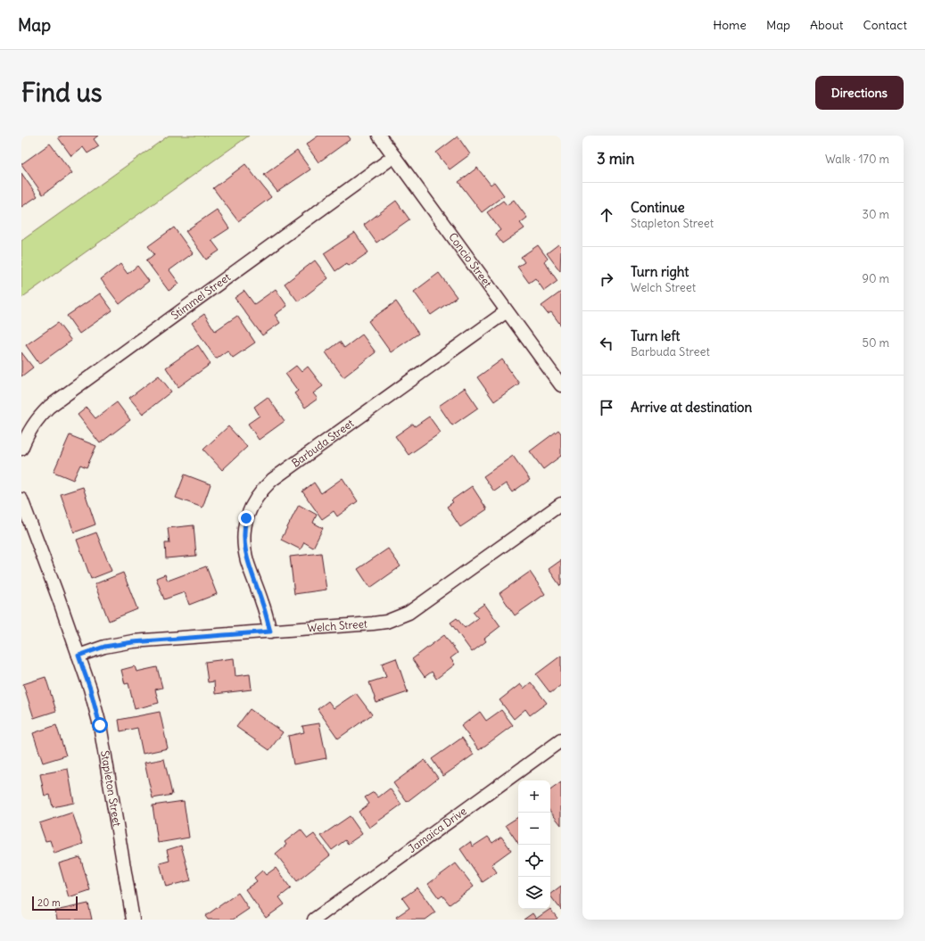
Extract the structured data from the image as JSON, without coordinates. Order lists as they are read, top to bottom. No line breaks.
{"streets":{"street":["Concio Street","Stimmel Street","Barbuda Street","Welch Street","Stapleton Street","Jamaica Drive"]},"crossings":[["Concio Street","Stimmel Street"],["Concio Street","Barbuda Street"],["Barbuda Street","Welch Street"],["Welch Street","Stapleton Street"]],"scale_bar":"20 m","page":{"header":"Map","nav":["Home","Map","About","Contact"],"buttons":"Directions","title":"Find us","heading":["3 min","Walk · 170 m"],"list":[["Continue","Stapleton Street","30 m"],["Turn right","Welch Street","90 m"],["Turn left","Barbuda Street","50 m"],"Arrive at destination"],"map_buttons":["+","−"],"scale":"20 m"}}
